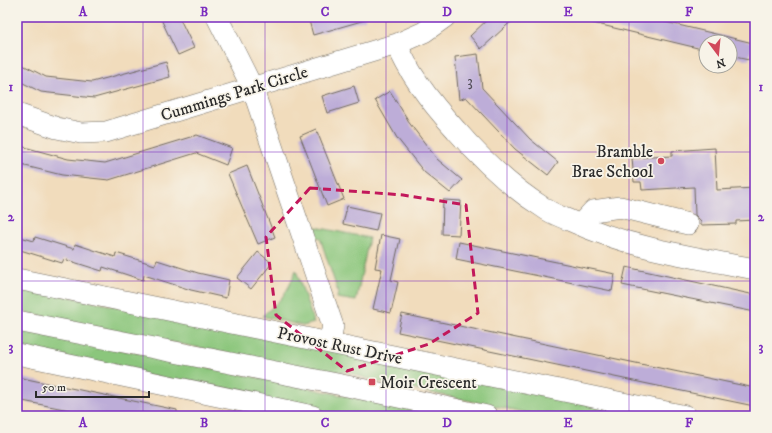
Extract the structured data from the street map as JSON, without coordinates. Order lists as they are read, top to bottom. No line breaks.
{"streets":{"street":["Cummings Park Circle","Provost Rust Drive"]},"places":{"other":["Bramble Brae School"],"transit":["Moir Crescent"]},"house_numbers":["3"],"scale_bar":"50 m","north":"bottom","grid":{"columns":["A","B","C","D","E","F"],"rows":["1","2","3"]}}
